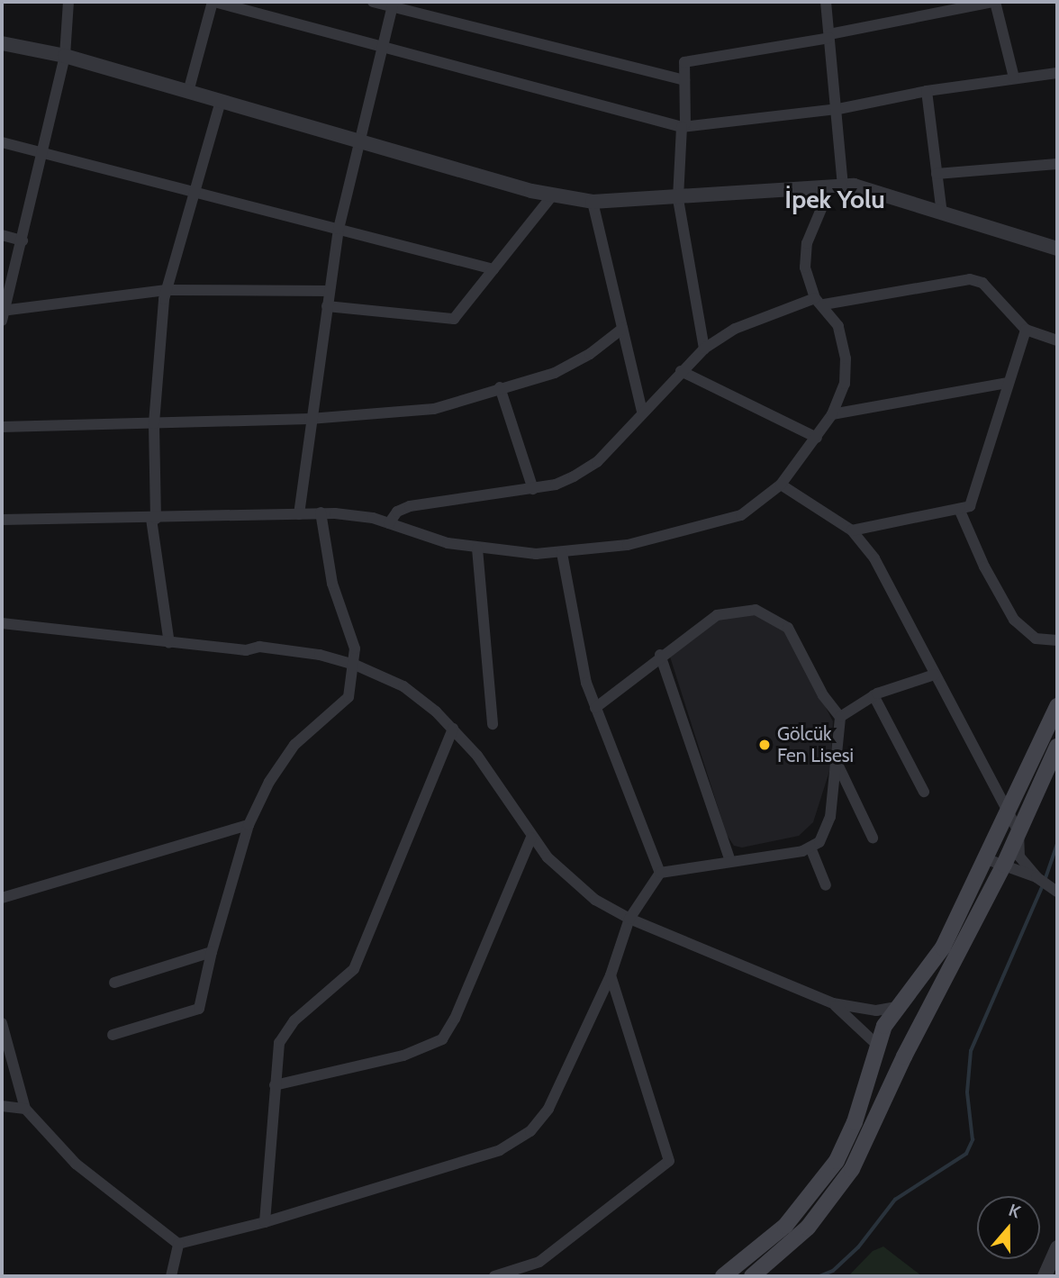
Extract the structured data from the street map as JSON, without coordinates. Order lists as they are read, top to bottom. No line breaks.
{"districts":["İpek Yolu"],"places":["Gölcük Fen Lisesi"],"north":"top"}
